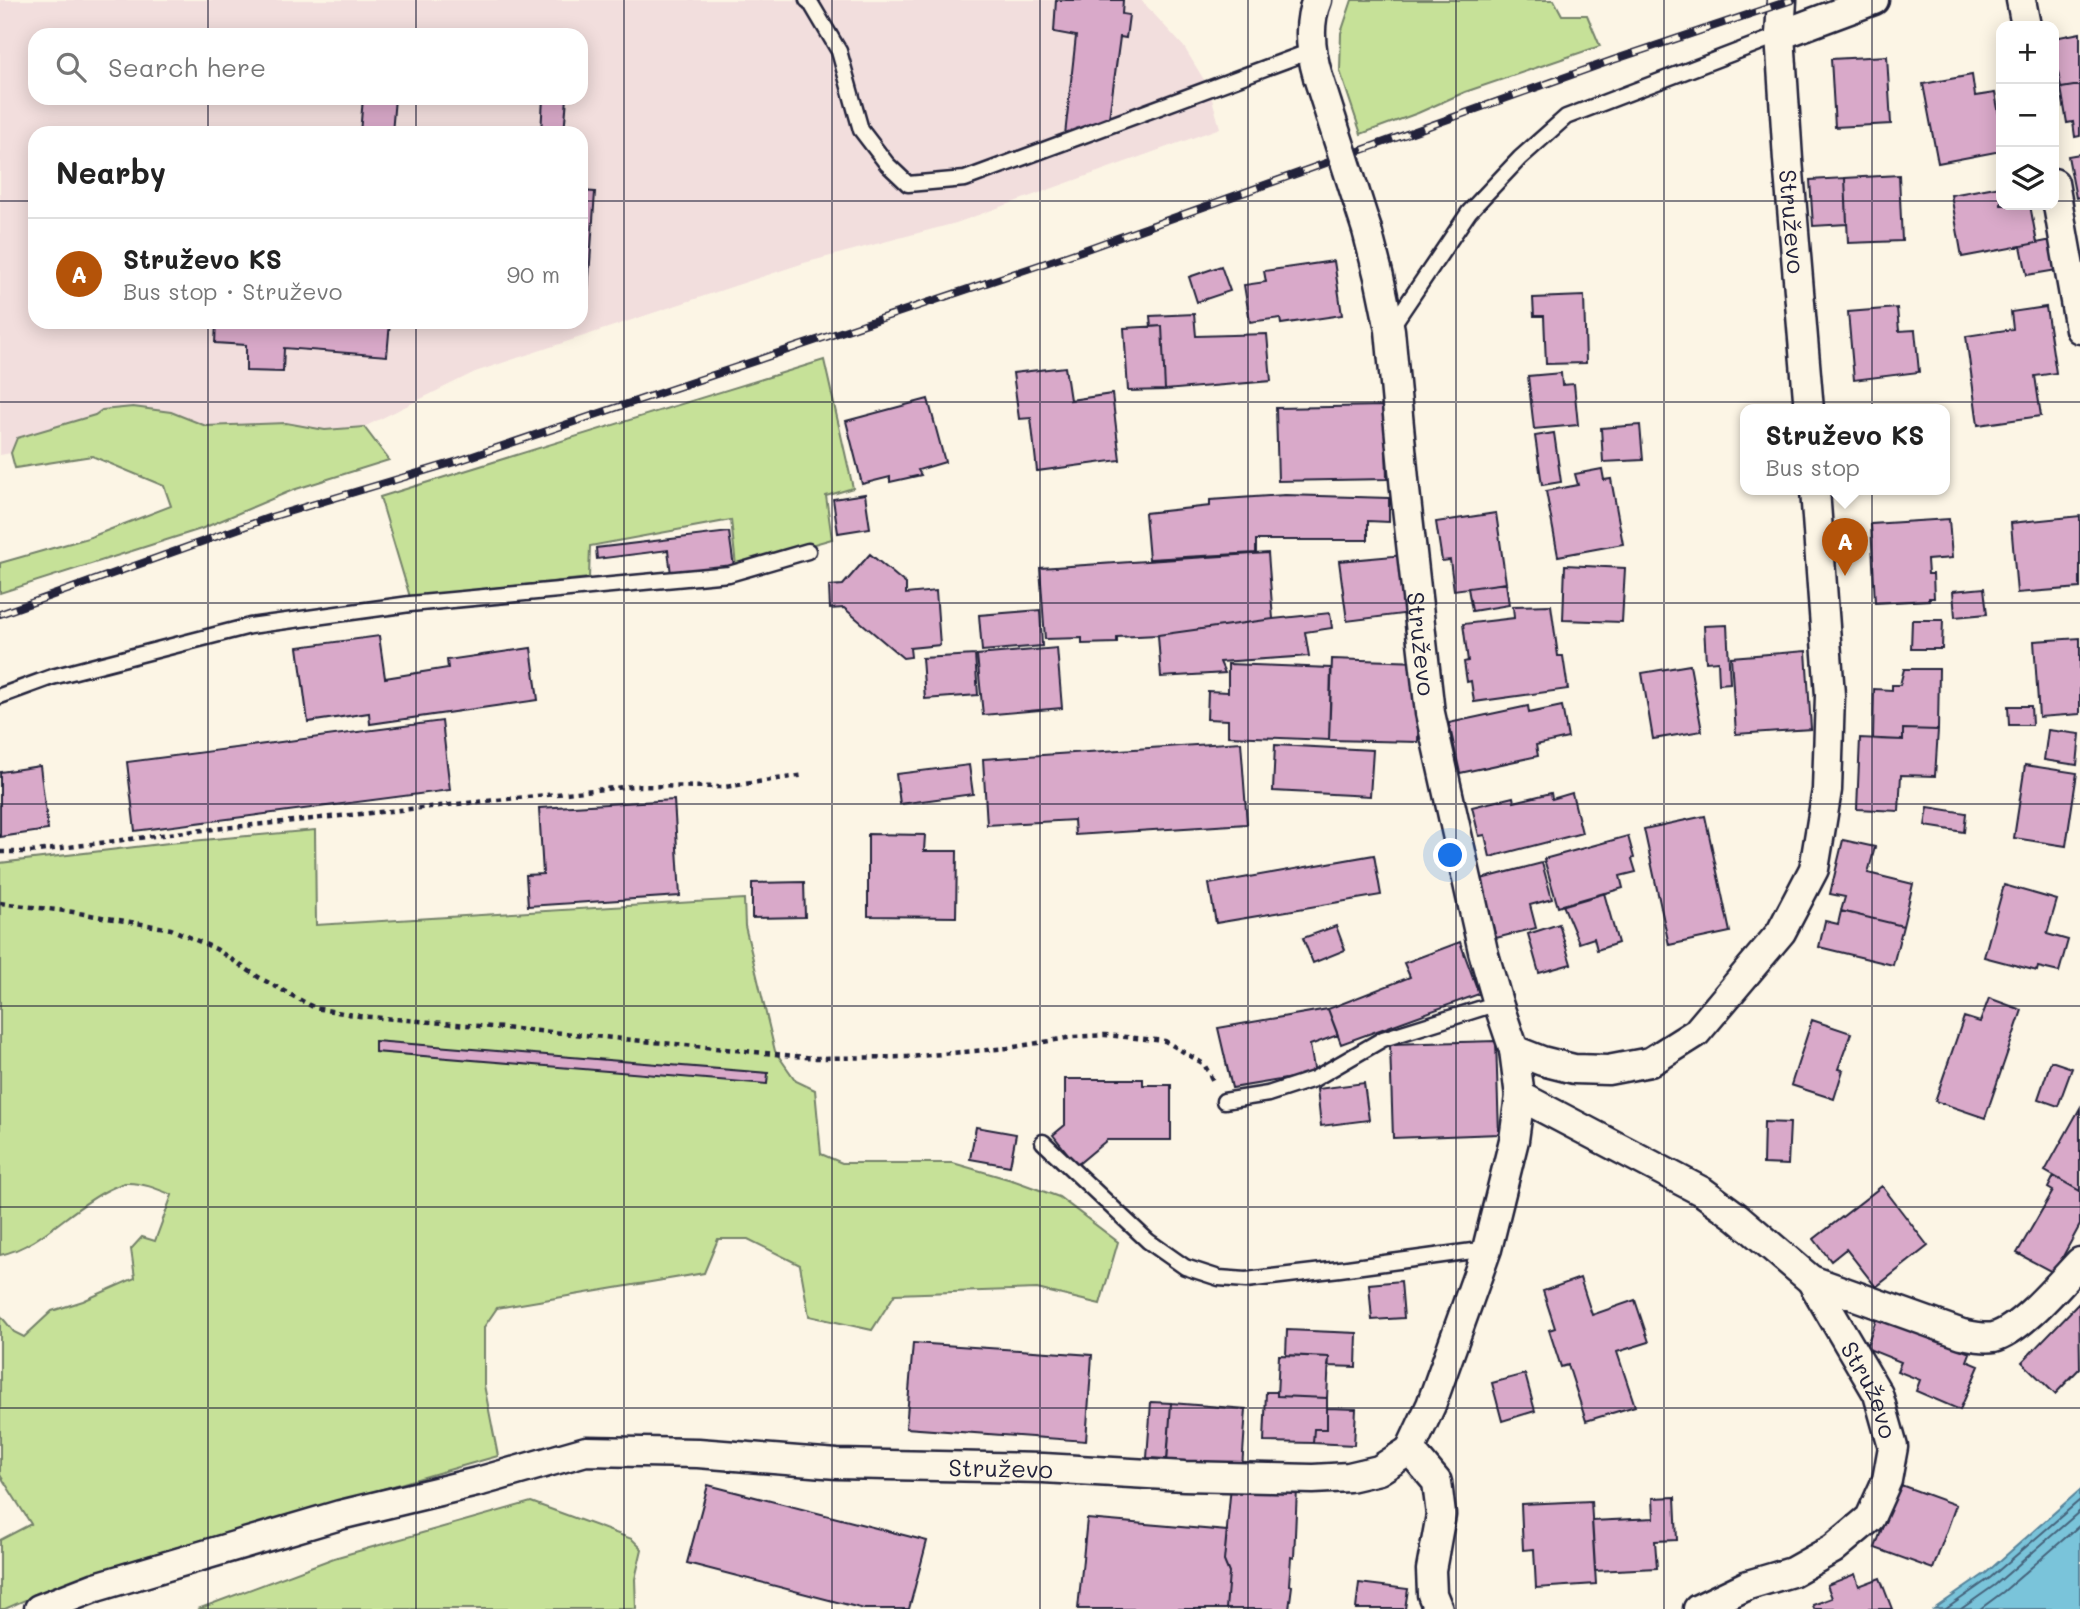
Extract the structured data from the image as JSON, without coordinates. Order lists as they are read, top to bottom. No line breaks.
{"streets":{"street":["Struževo"]},"page":{"map_buttons":["+","−"],"search":"Search here","heading":"Nearby","list":[{"mark":"A","name":"Struževo KS","note":"Bus stop · Struževo","value":"90 m"}],"popup":["Struževo KS","Bus stop"],"pins":"A"}}
